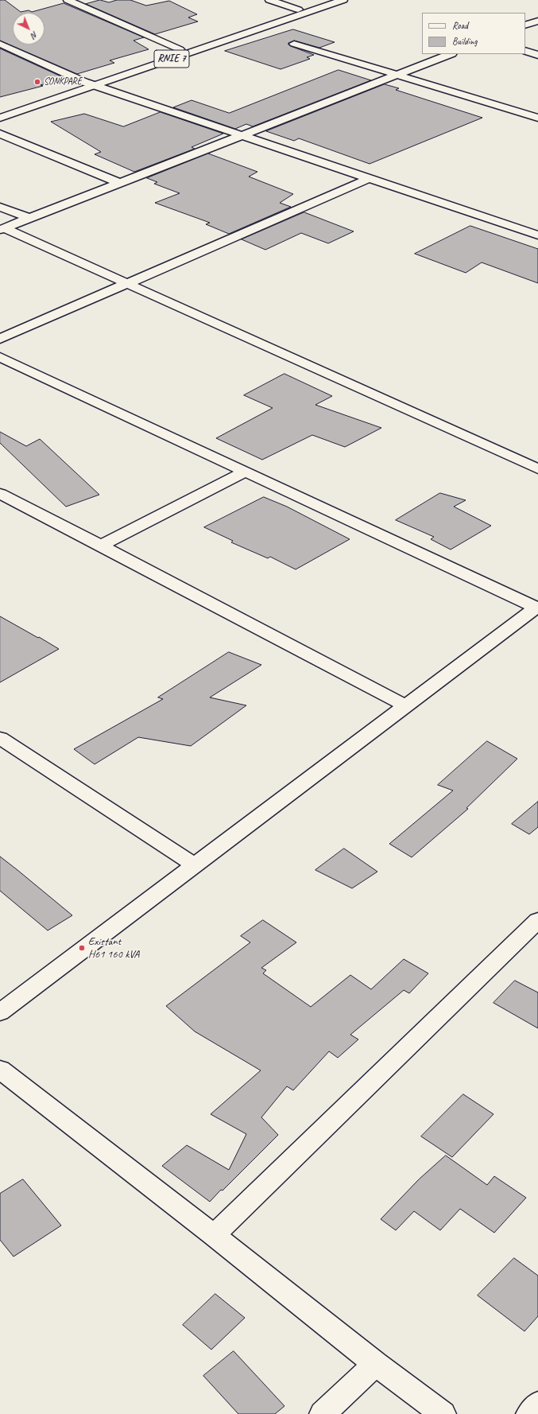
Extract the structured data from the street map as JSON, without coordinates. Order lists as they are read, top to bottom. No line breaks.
{"streets":{"street":["RNIE 7"]},"places":["SONKPARE","Existant H61 160 kVA"],"legend":["Road","Building"],"north":"bottom right"}
